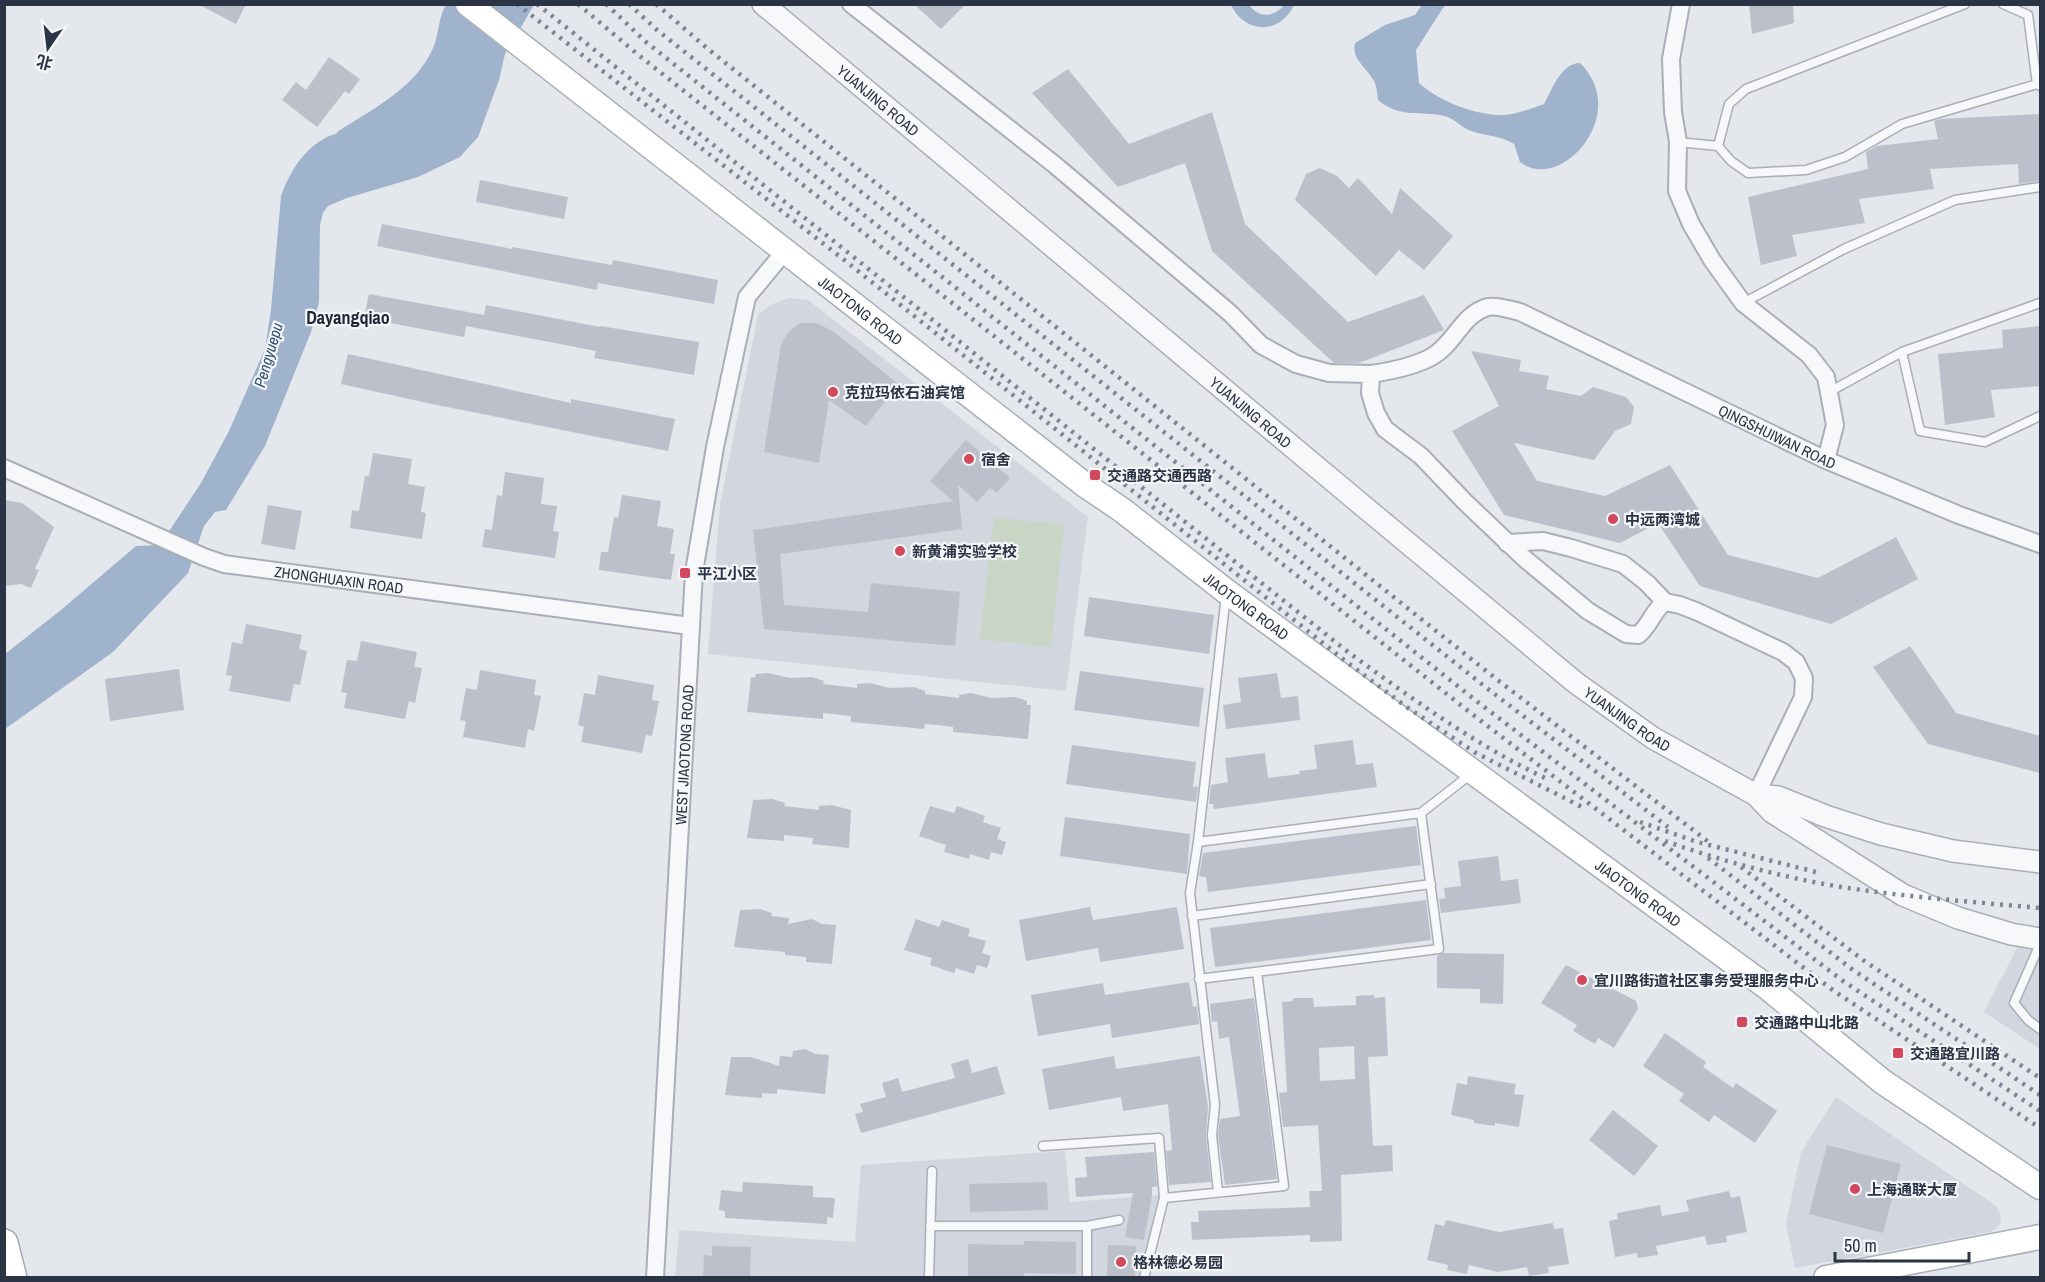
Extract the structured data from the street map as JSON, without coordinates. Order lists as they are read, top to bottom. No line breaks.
{"streets":{"main road":["JIAOTONG ROAD"],"street":["YUANJING ROAD","QINGSHUIWAN ROAD","ZHONGHUAXIN ROAD","WEST JIAOTONG ROAD"]},"crossings":[["JIAOTONG ROAD","WEST JIAOTONG ROAD"],["ZHONGHUAXIN ROAD","WEST JIAOTONG ROAD"]],"districts":["Dayangqiao"],"water":["Pengyuepu"],"places":{"other":["克拉玛依石油宾馆","宿舍","中远两湾城","新黄浦实验学校","宜川路街道社区事务受理服务中心","上海通联大厦","格林德必易园"],"transit":["交通路交通西路","平江小区","交通路中山北路","交通路宜川路"]},"scale_bar":"50 m","north":"bottom"}
